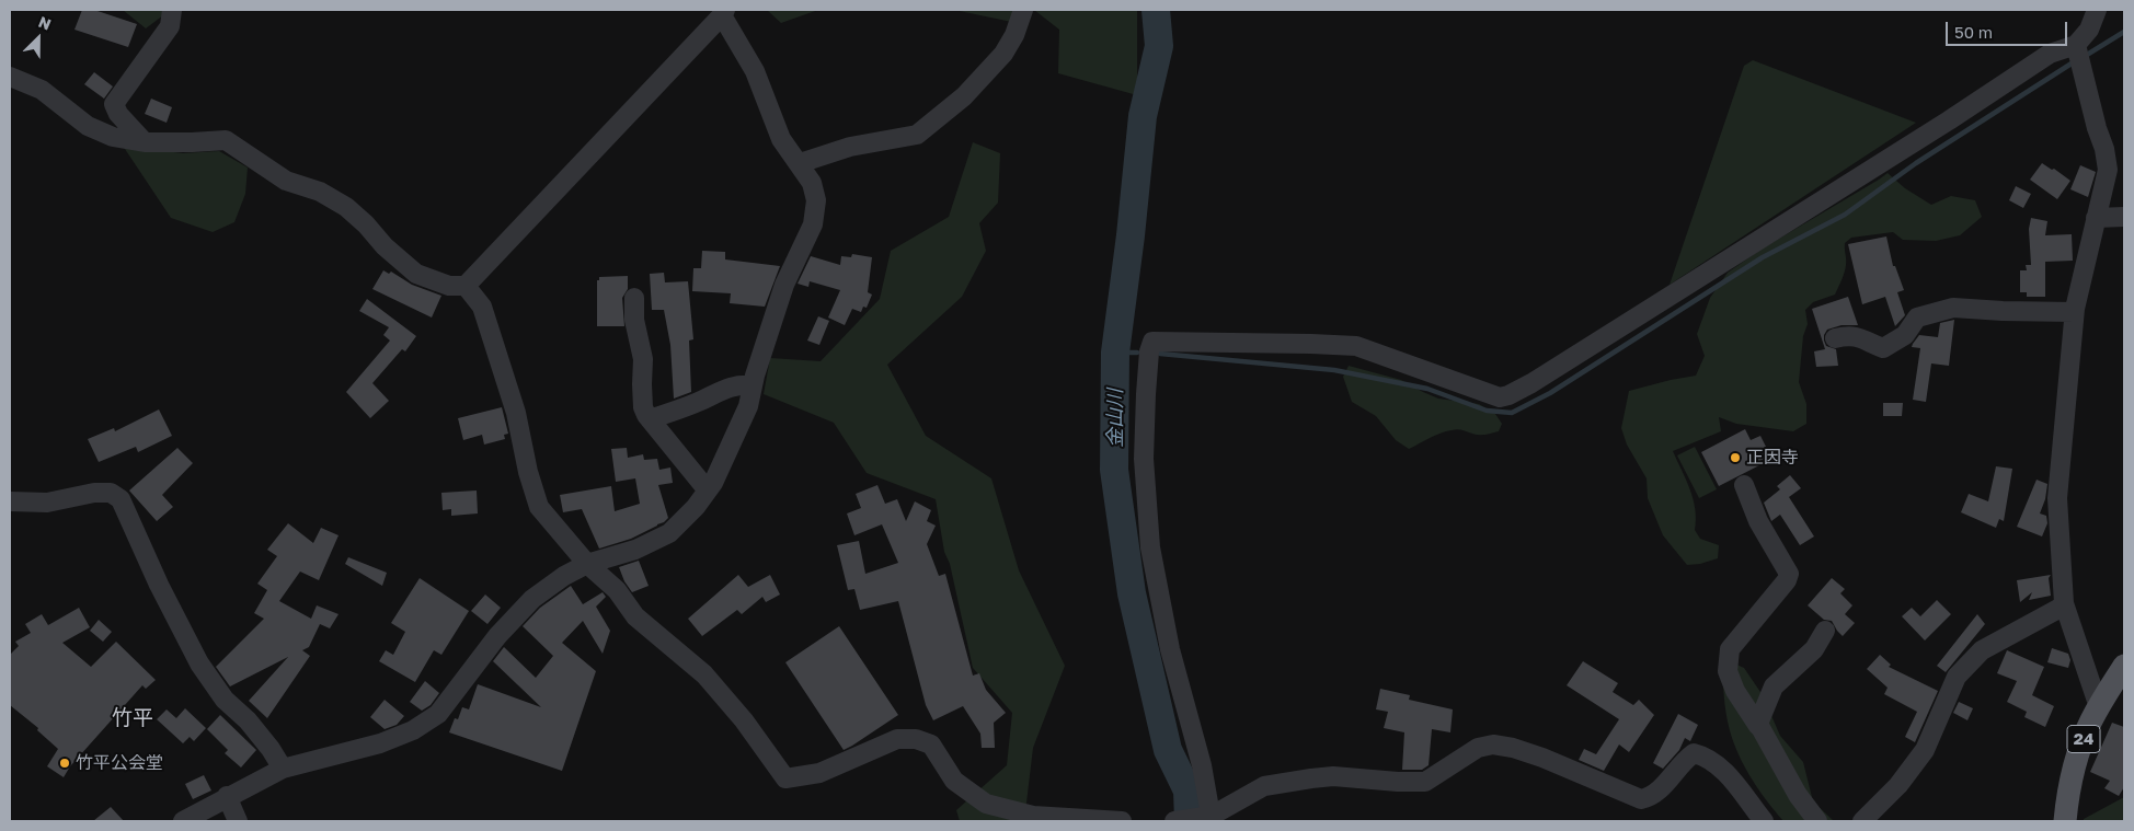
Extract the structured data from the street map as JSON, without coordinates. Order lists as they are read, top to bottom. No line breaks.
{"streets":{"main road":["24"]},"districts":["竹平"],"water":["金山川"],"places":["正因寺","竹平公会堂"],"scale_bar":"50 m","north":"top right"}
